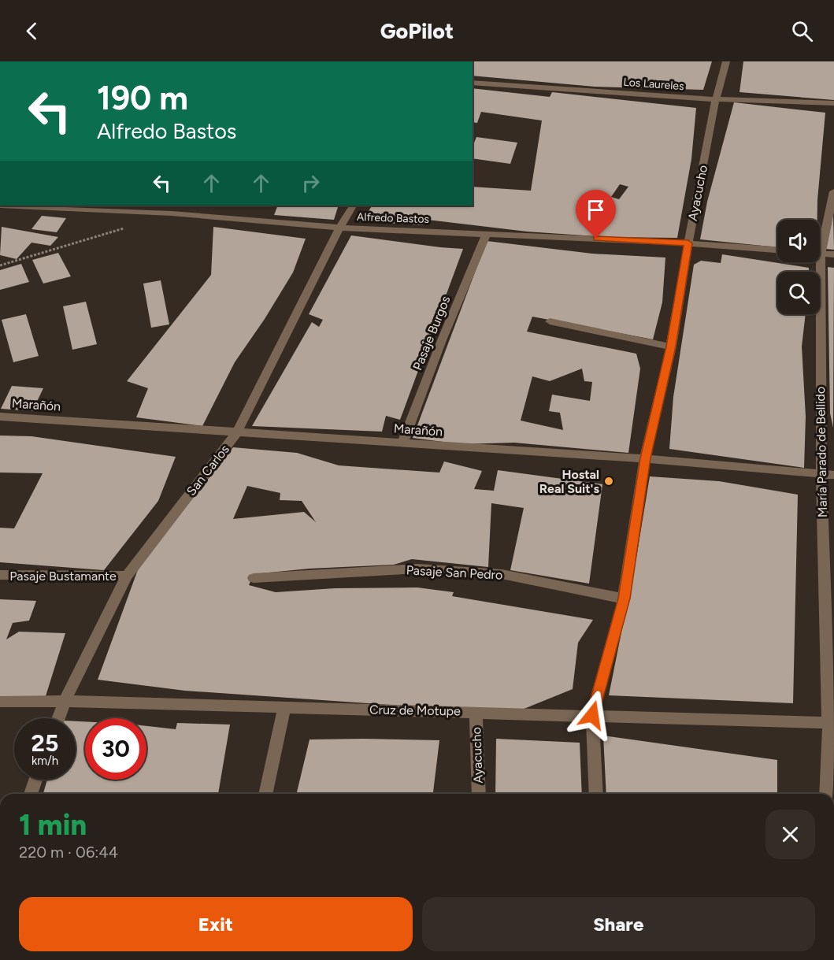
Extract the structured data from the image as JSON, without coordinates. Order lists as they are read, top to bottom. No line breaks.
{"streets":{"street":["Los Laureles","Ayacucho","Alfredo Bastos","Pasaje Burgos","Marañón","María Parado de Bellido","San Carlos","Pasaje San Pedro","Pasaje Bustamante","Cruz de Motupe"]},"crossings":[["Los Laureles","Ayacucho"],["Ayacucho","Alfredo Bastos"],["Ayacucho","Marañón"],["Ayacucho","Pasaje San Pedro"],["Ayacucho","Cruz de Motupe"],["Alfredo Bastos","Pasaje Burgos"],["Alfredo Bastos","San Carlos"],["Pasaje Burgos","Marañón"],["Marañón","María Parado de Bellido"],["Marañón","San Carlos"],["María Parado de Bellido","Cruz de Motupe"],["San Carlos","Pasaje Bustamante"],["San Carlos","Cruz de Motupe"]],"places":["Hostal Real Suit's"],"page":{"header":"GoPilot","turn":["190 m","Alfredo Bastos"],"speed":"25 km/h","limit":"30","heading":["1 min","220 m · 06:44"],"buttons":["Exit","Share"]}}
